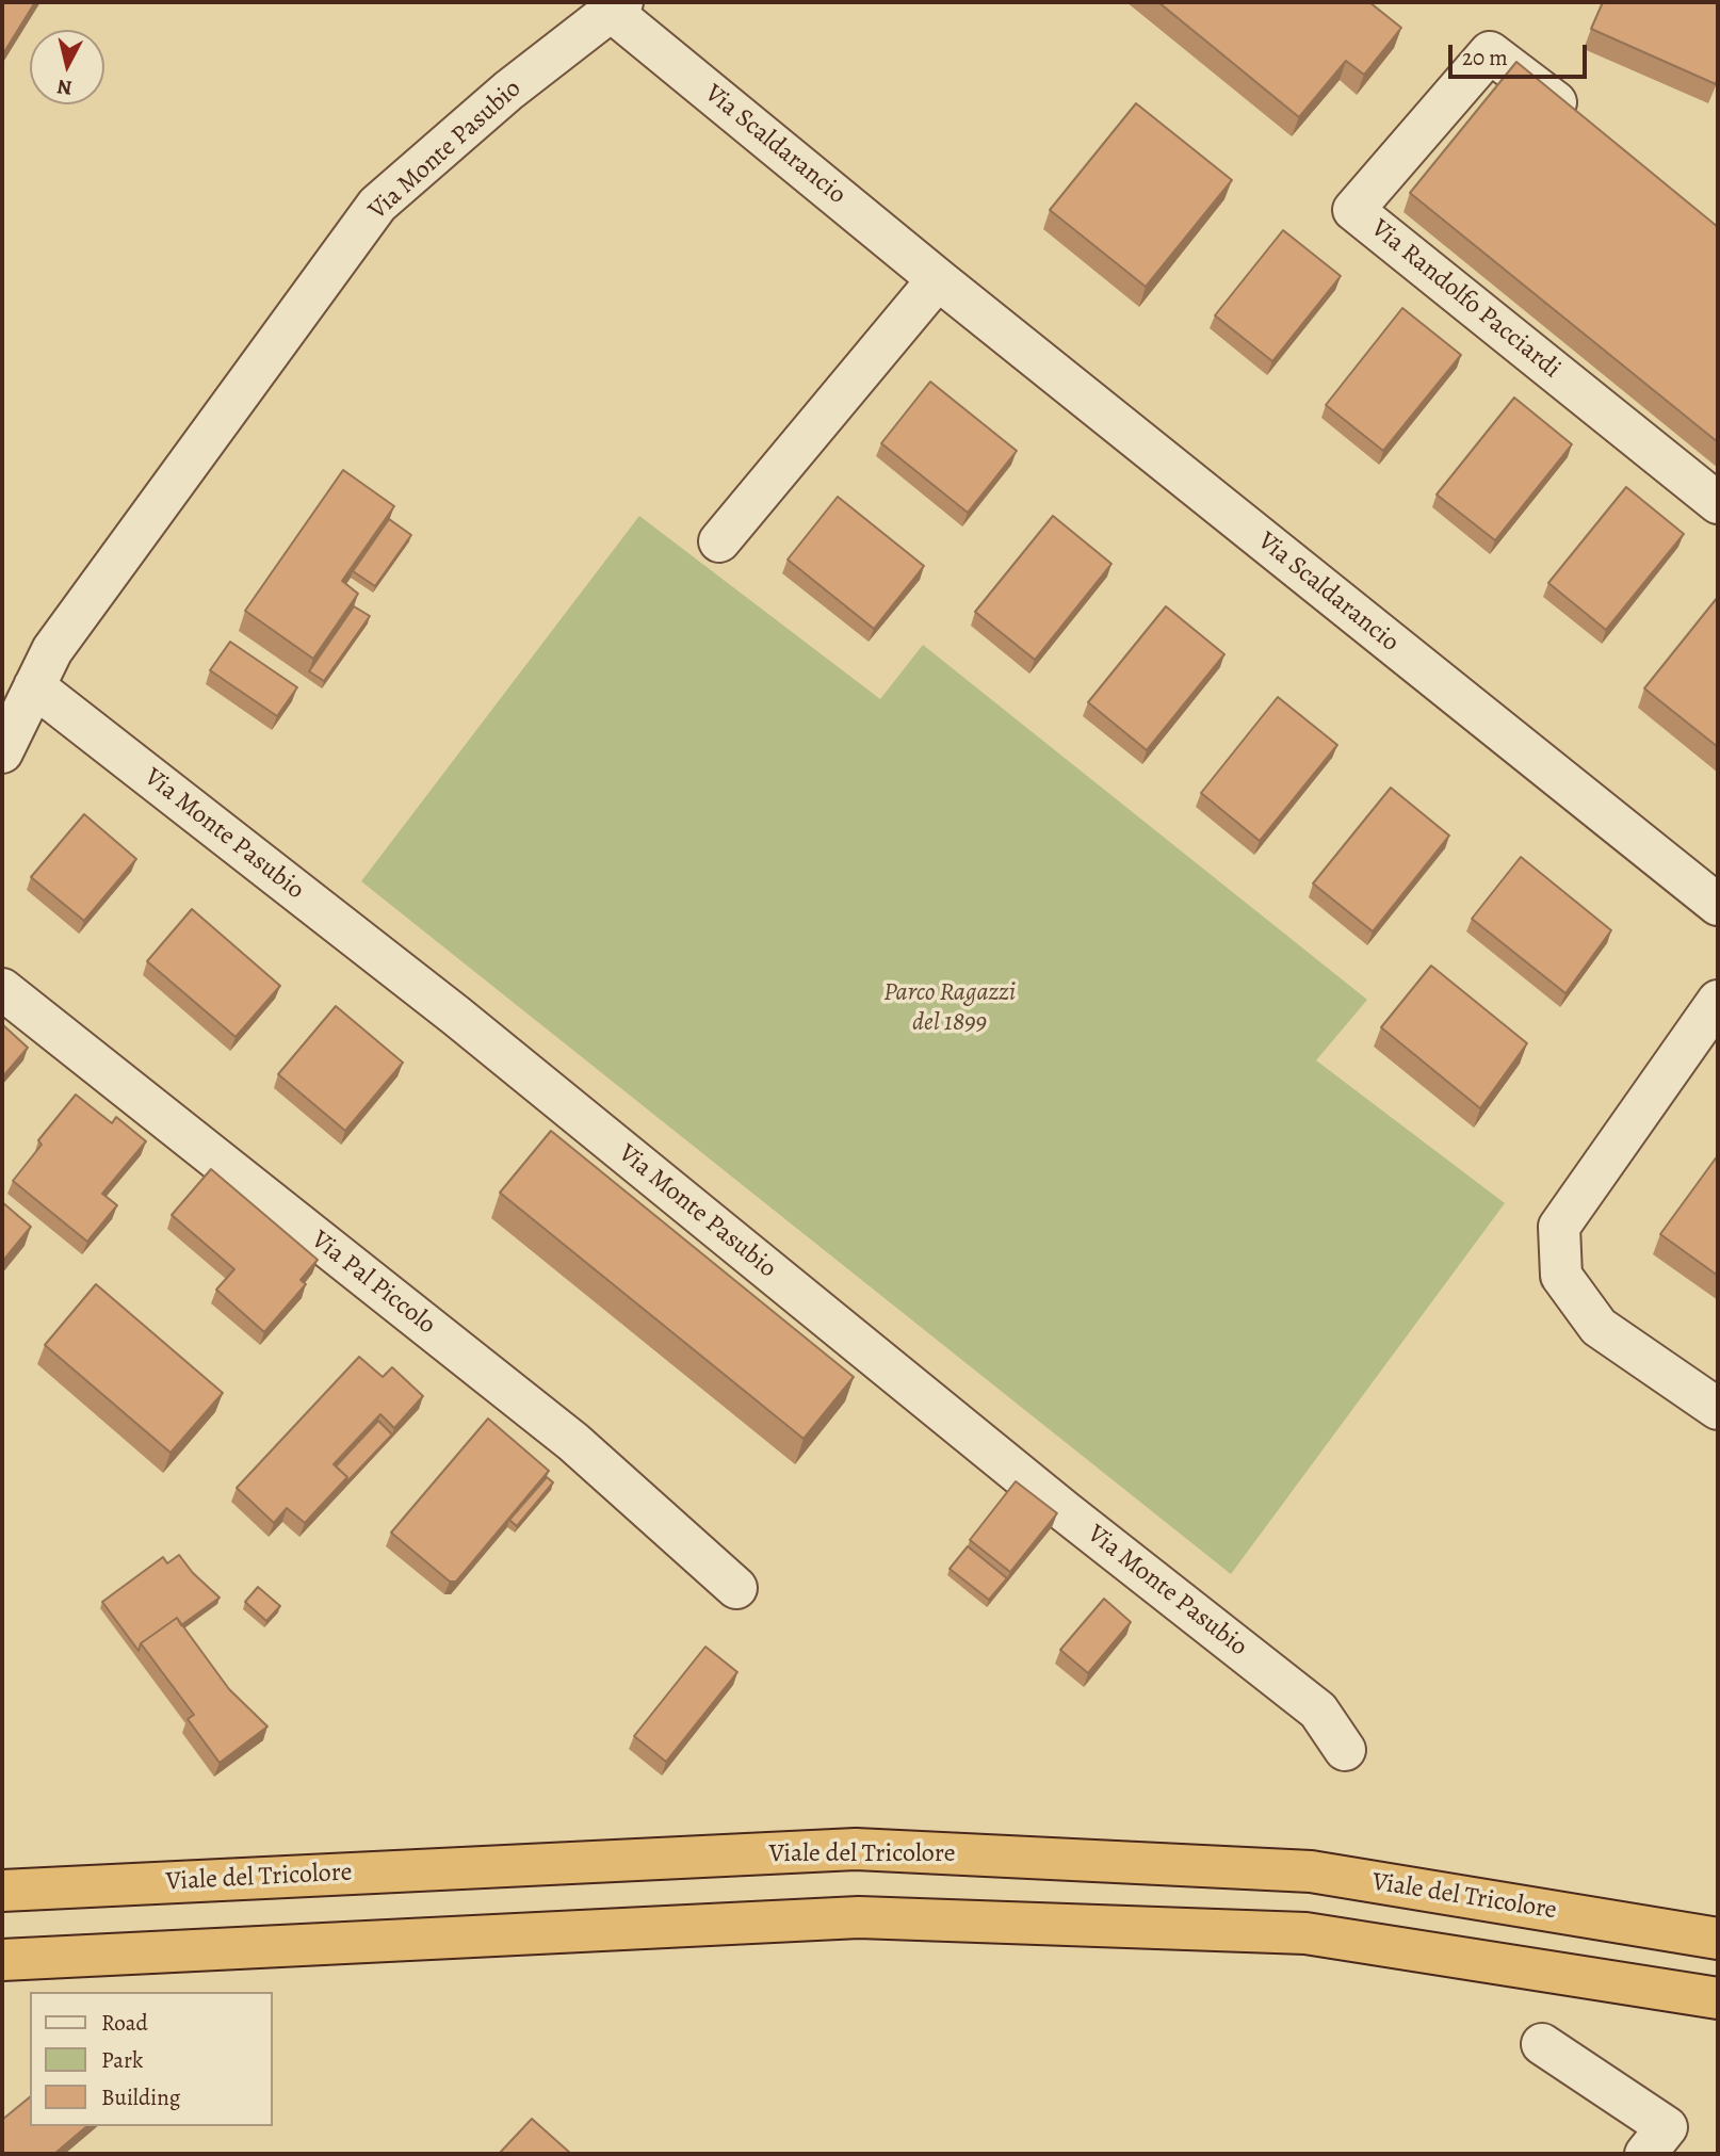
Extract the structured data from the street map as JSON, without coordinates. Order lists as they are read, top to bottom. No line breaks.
{"streets":{"highway":["Viale del Tricolore"],"street":["Via Scaldarancio","Via Monte Pasubio","Via Randolfo Pacciardi","Via Pal Piccolo"]},"crossings":[["Via Scaldarancio","Via Monte Pasubio"]],"parks":["Parco Ragazzi del 1899"],"legend":["Road","Park","Building"],"scale_bar":"20 m","north":"bottom"}
